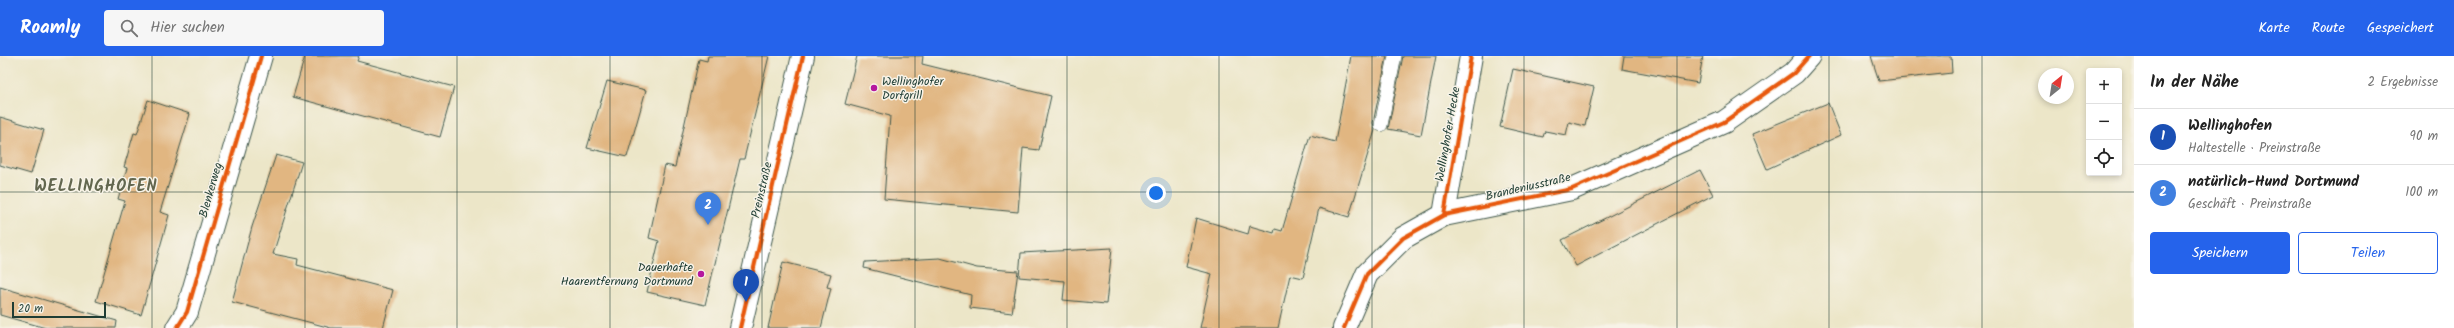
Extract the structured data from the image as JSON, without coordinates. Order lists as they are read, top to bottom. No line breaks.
{"streets":{"street":["Wellinghofer Hecke","Brandeniusstraße","Blenkerweg","Preinstraße"]},"crossings":[["Wellinghofer Hecke","Brandeniusstraße"]],"districts":["WELLINGHOFEN"],"places":["Wellinghofer Dorfgrill","Dauerhafte Haarentfernung Dortmund"],"scale_bar":"20 m","north":"top right","page":{"header":"Roamly","search":"Hier suchen","nav":["Karte","Route","Gespeichert"],"heading":["In der Nähe","2 Ergebnisse"],"map_buttons":["+","−"],"list":[{"mark":"1","name":"Wellinghofen","note":"Haltestelle · Preinstraße","value":"90 m"},{"mark":"2","name":"natürlich-Hund Dortmund","note":"Geschäft · Preinstraße","value":"100 m"}],"pins":["2","1"],"buttons":["Speichern","Teilen"],"scale":"20 m"}}
